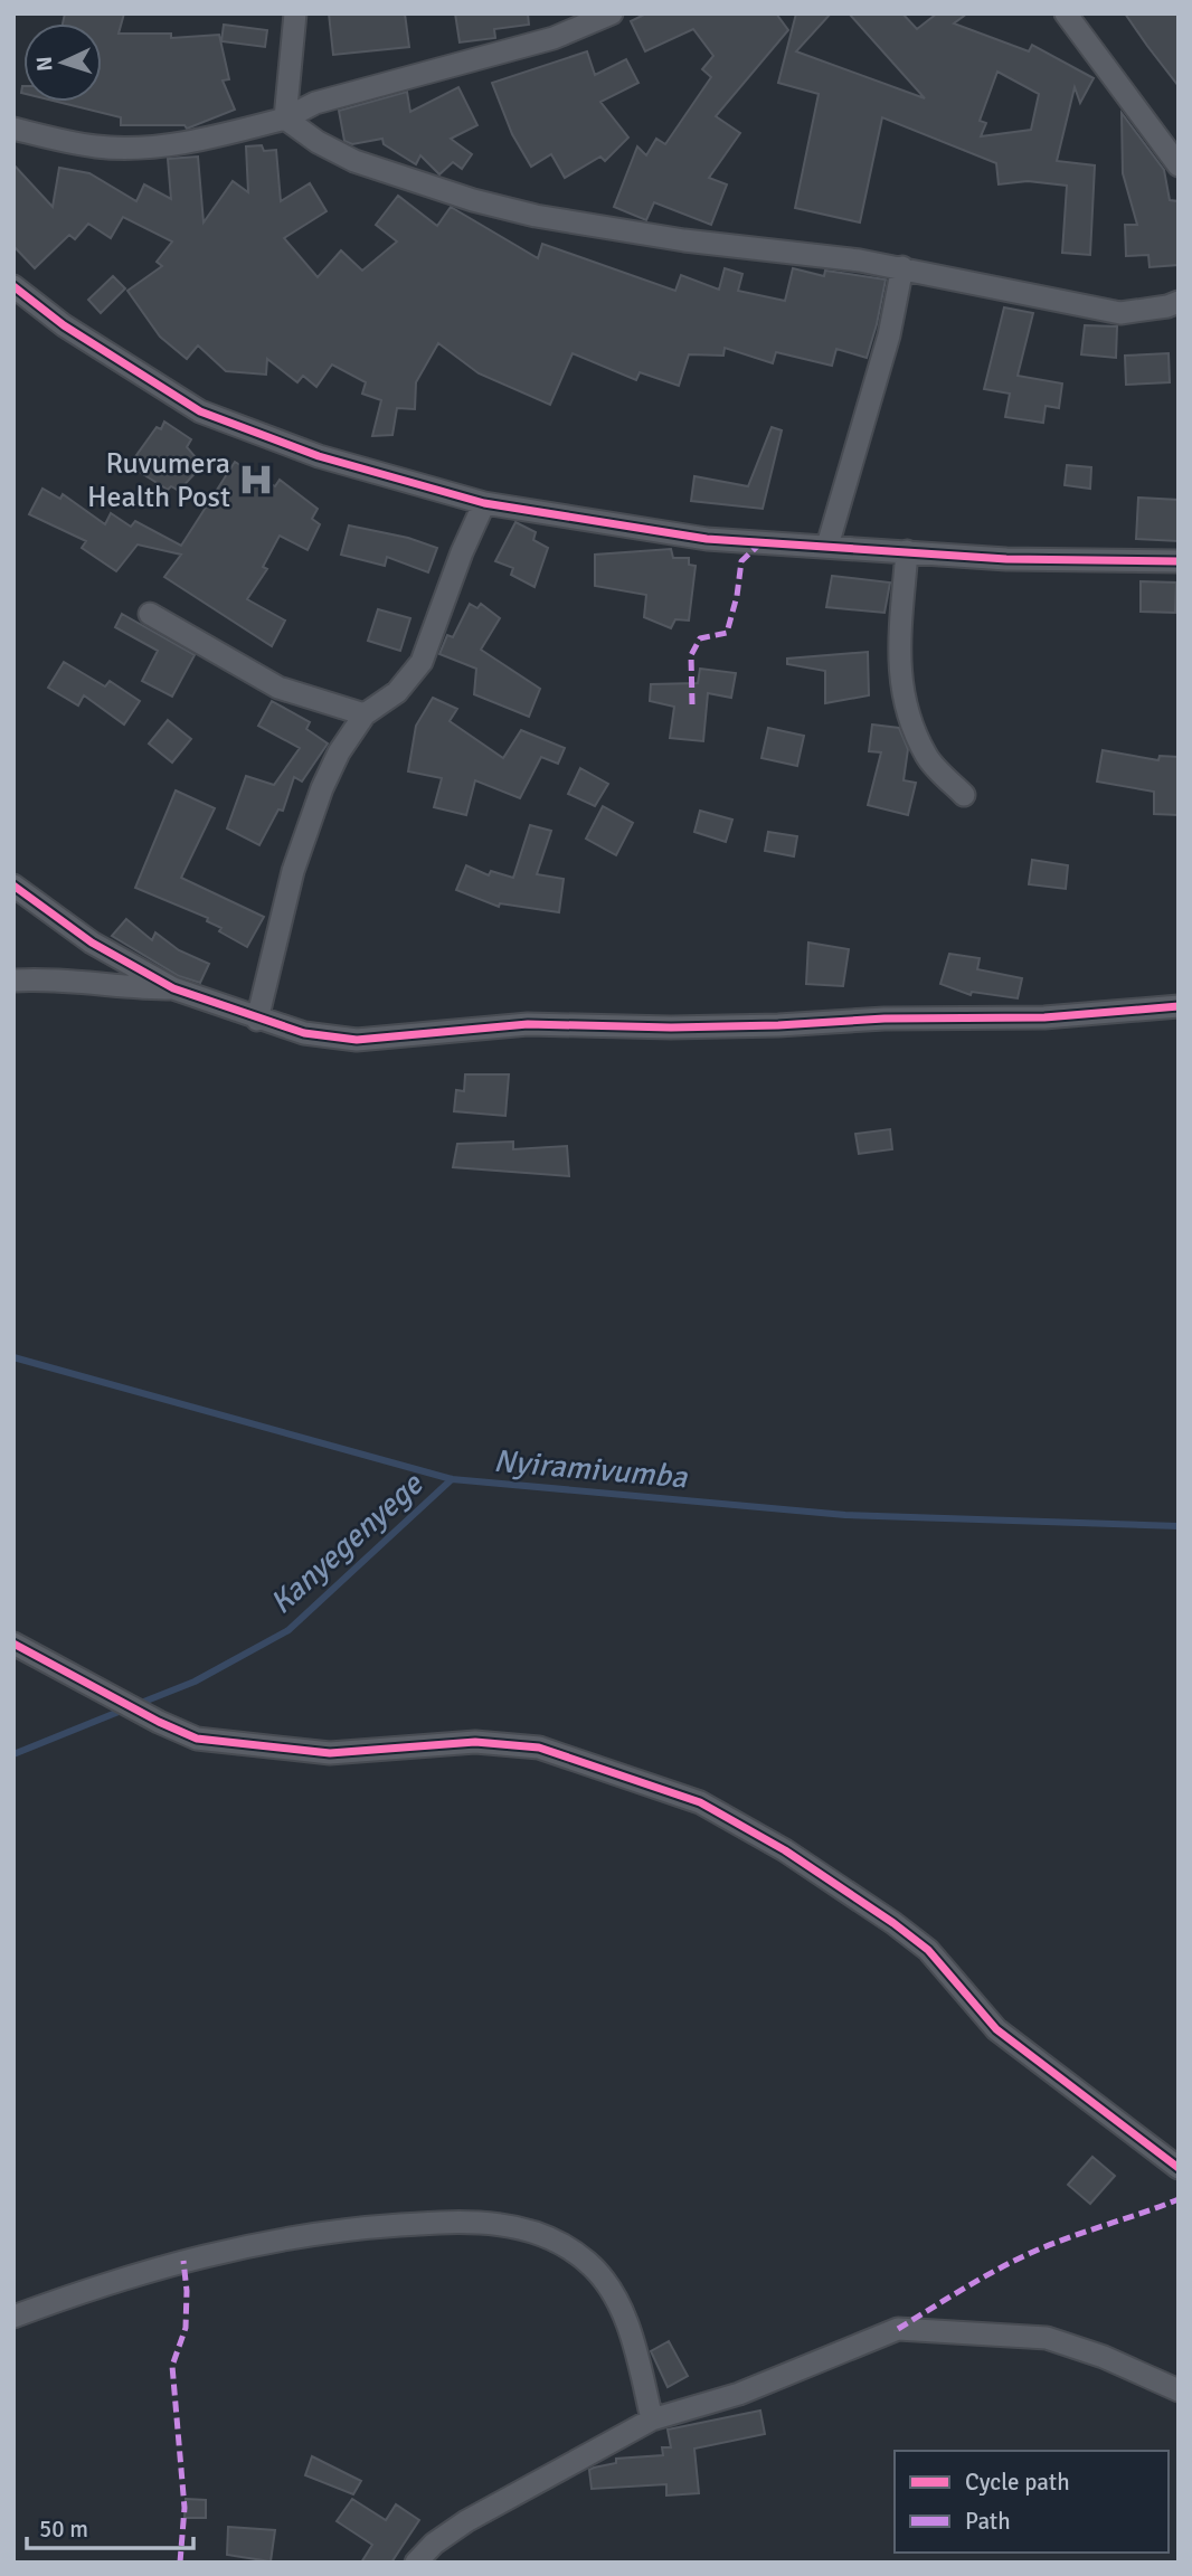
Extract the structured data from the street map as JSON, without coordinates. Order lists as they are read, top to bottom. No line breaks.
{"water":["Nyiramivumba","Kanyegenyege"],"places":{"hospital":["Ruvumera Health Post"]},"legend":["Cycle path","Path"],"scale_bar":"50 m","north":"left"}
